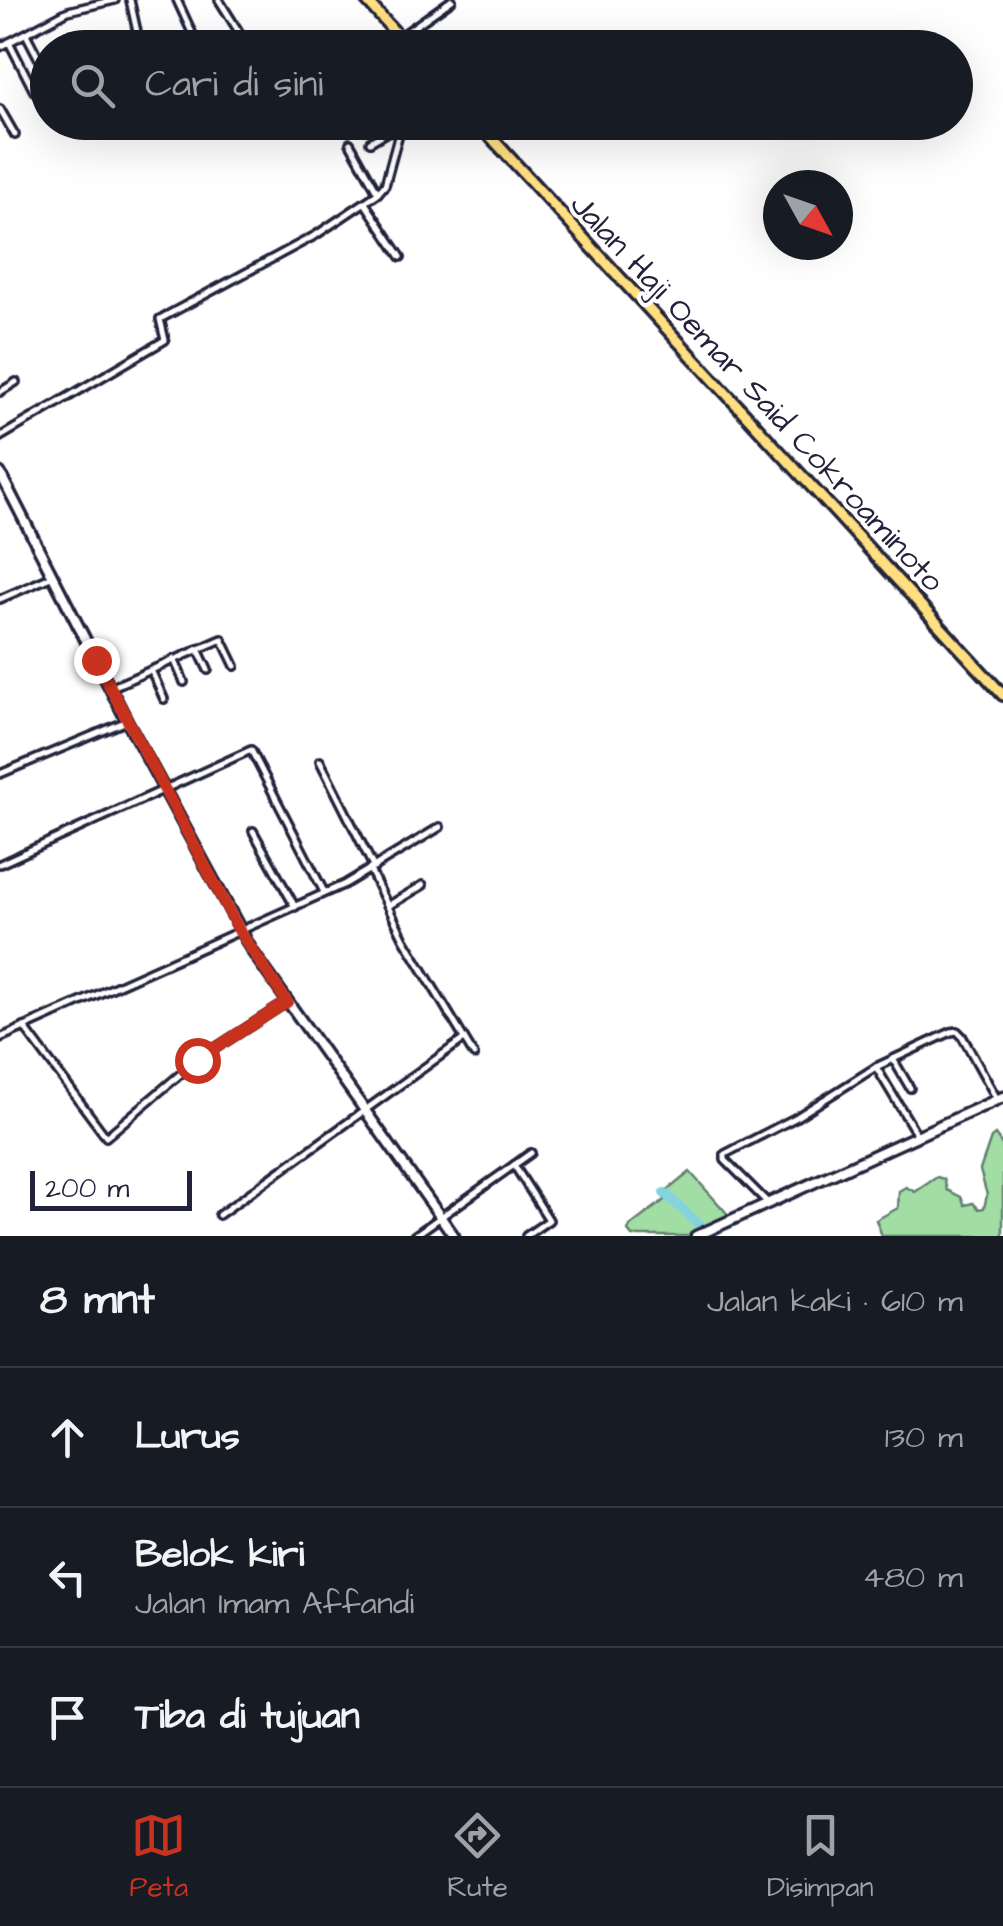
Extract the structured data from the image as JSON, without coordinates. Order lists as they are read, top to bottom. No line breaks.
{"streets":{"main road":["Jalan Haji Oemar Said Cokroaminoto"]},"scale_bar":"200 m","north":"bottom right","page":{"search":"Cari di sini","scale":"200 m","heading":["8 mnt","Jalan kaki · 610 m"],"list":[["Lurus","130 m"],["Belok kiri","Jalan Imam Affandi","480 m"],"Tiba di tujuan"],"nav":["Peta","Rute","Disimpan"]}}
